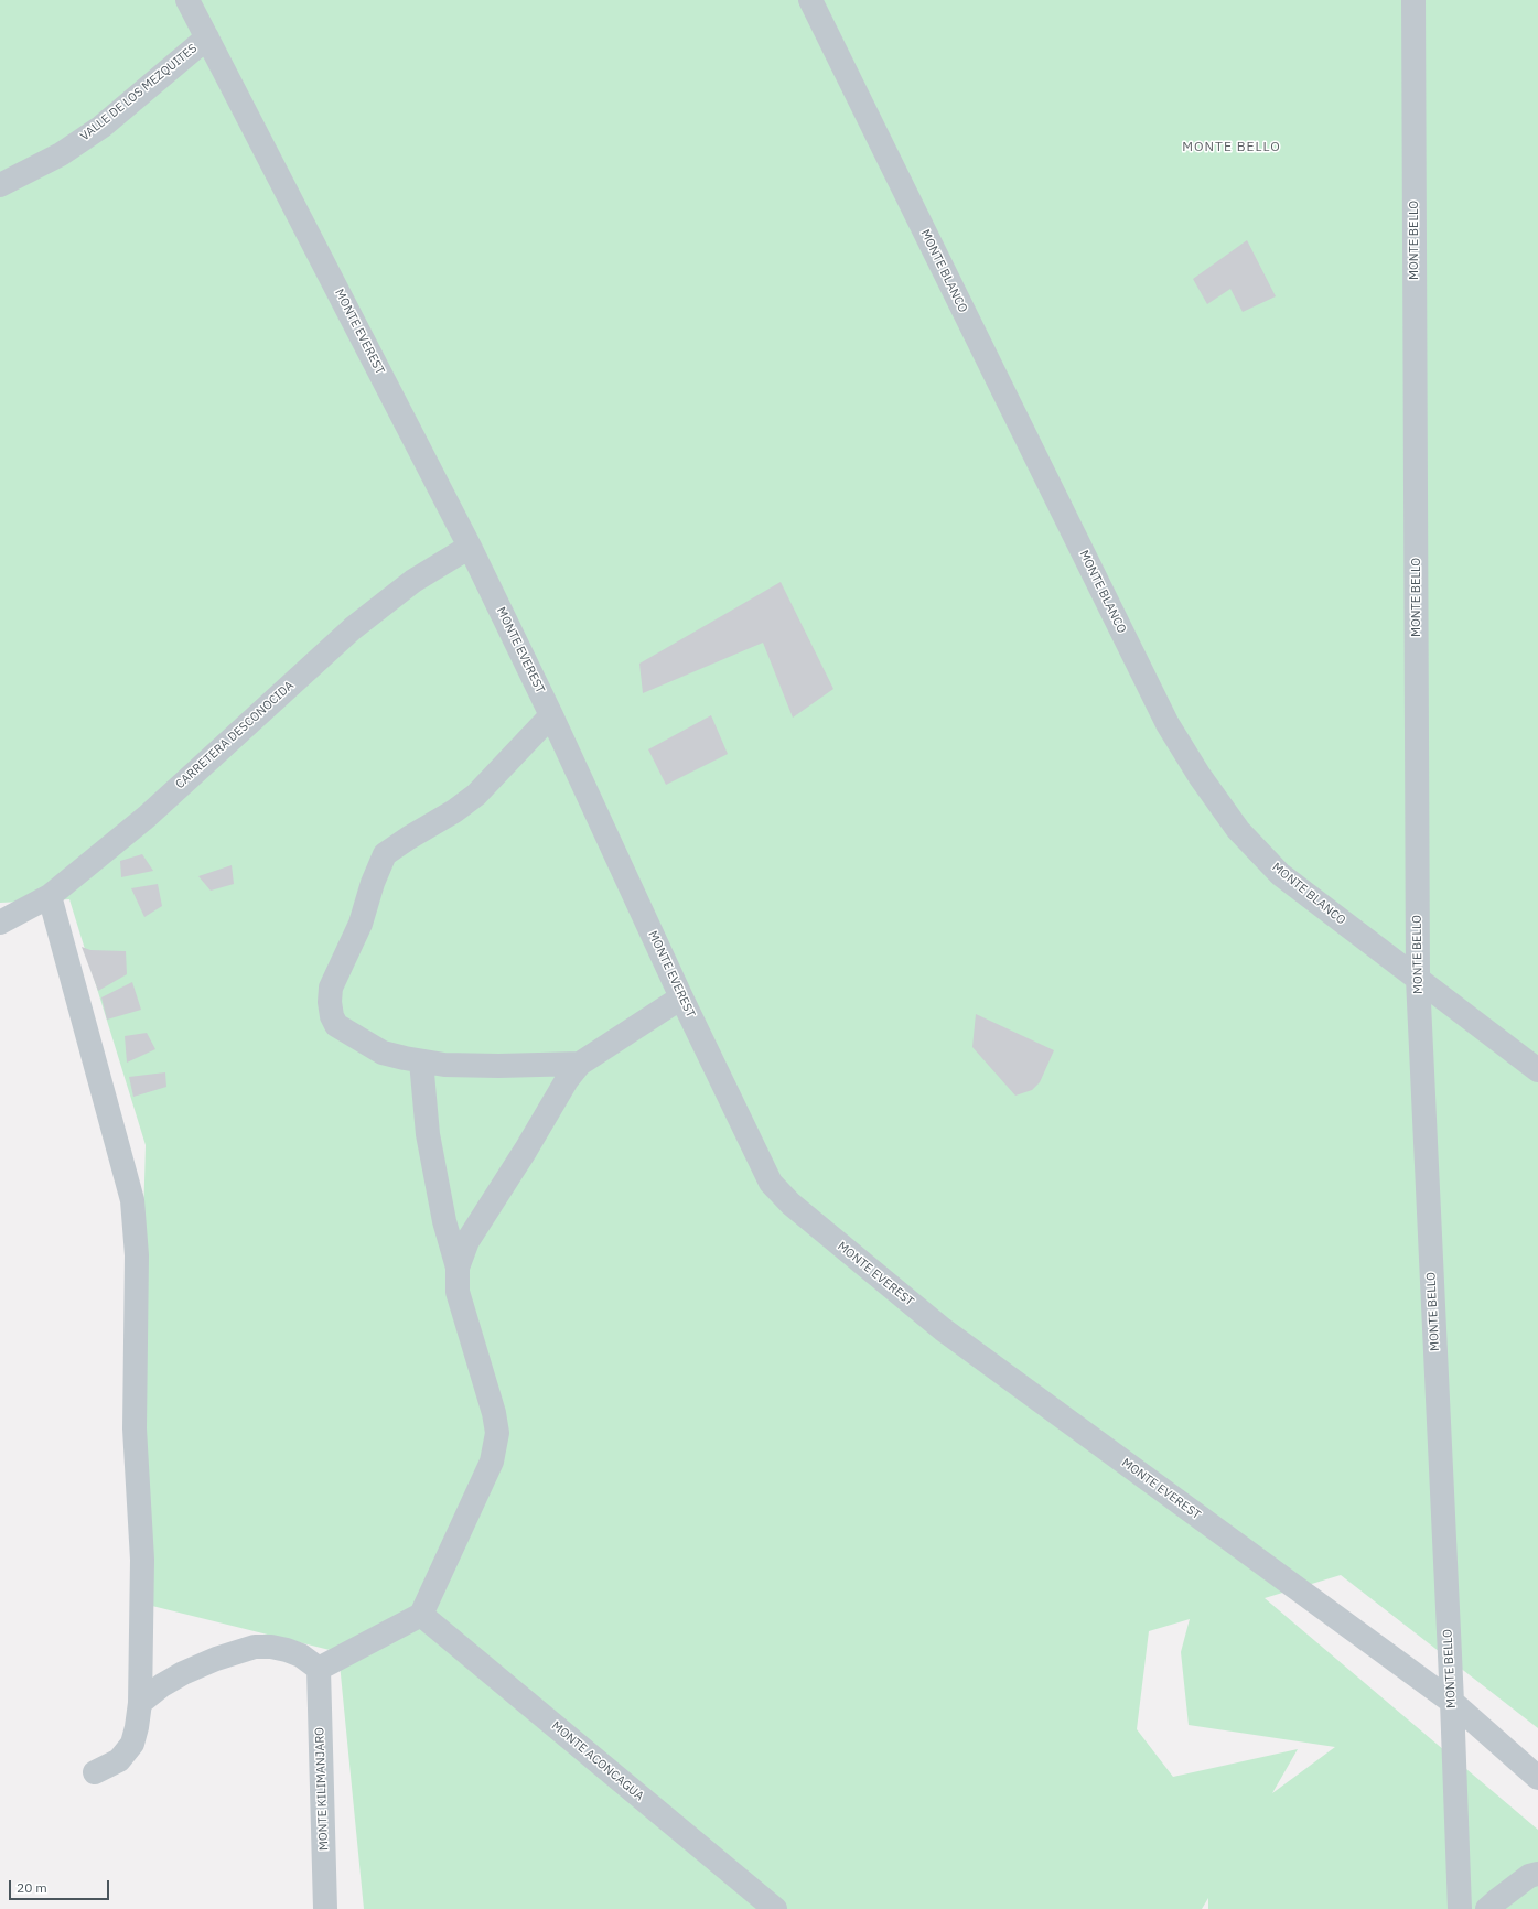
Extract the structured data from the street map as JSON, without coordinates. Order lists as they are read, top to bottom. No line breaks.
{"streets":{"street":["VALLE DE LOS MEZQUITES","MONTE BELLO","MONTE BLANCO","MONTE EVEREST","CARRETERA DESCONOCIDA","MONTE ACONCAGUA","MONTE KILIMANJARO"]},"crossings":[["VALLE DE LOS MEZQUITES","MONTE EVEREST"],["MONTE BELLO","MONTE BLANCO"],["MONTE BELLO","MONTE EVEREST"],["MONTE EVEREST","CARRETERA DESCONOCIDA"]],"districts":["MONTE BELLO"],"scale_bar":"20 m"}
